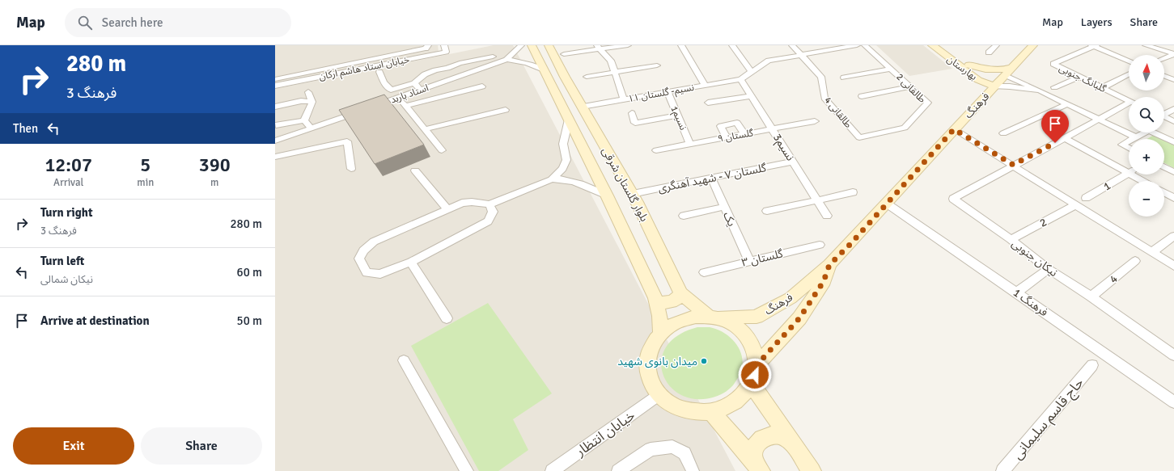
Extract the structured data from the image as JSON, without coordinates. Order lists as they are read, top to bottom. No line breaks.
{"streets":{"main road":["بهارستان","فرهنگ","بلوار گلستان شرقی"],"street":["خیابان استاد هاشم ارکان","گلبانگ جنوبی","طالقانی 2","نسیم- گلستان ۱۱","استاد باربد","طالقانی 4","نسیم1","گلستان ۹","نسیم3","گلستان ۷ - شهید آهنگری","1","یک","2","گلستان ۳","نیکان جنوبی","4","فرهنگ 1","حاج قاسم سلیمانی","خیابان انتظار"]},"crossings":[["بهارستان","فرهنگ"],["طالقانی 2","طالقانی 4"],["نسیم- گلستان ۱۱","نسیم1"],["نسیم- گلستان ۱۱","نسیم3"],["نسیم- گلستان ۱۱","بلوار گلستان شرقی"],["فرهنگ","بلوار گلستان شرقی"],["فرهنگ","فرهنگ 1"],["فرهنگ","خیابان انتظار"],["نسیم1","گلستان ۹"],["گلستان ۹","نسیم3"],["نسیم3","گلستان ۷ - شهید آهنگری"],["گلستان ۷ - شهید آهنگری","بلوار گلستان شرقی"],["گلستان ۷ - شهید آهنگری","یک"],["بلوار گلستان شرقی","خیابان انتظار"],["یک","گلستان ۳"],["2","نیکان جنوبی"],["نیکان جنوبی","4"]],"places":["میدان بانوی شهید"],"north":"top","page":{"header":"Map","search":"Search here","nav":["Map","Layers","Share"],"turn":["280 m","فرهنگ 3"],"map_buttons":["+","−"],"then":"Then","eta":["12:07","Arrival","5","min","390","m"],"list":[{"name":"Turn right","note":"فرهنگ 3","value":"280 m"},{"name":"Turn left","note":"نیکان شمالی","value":"60 m"},{"name":"Arrive at destination","value":"50 m"}],"buttons":["Exit","Share"]}}
